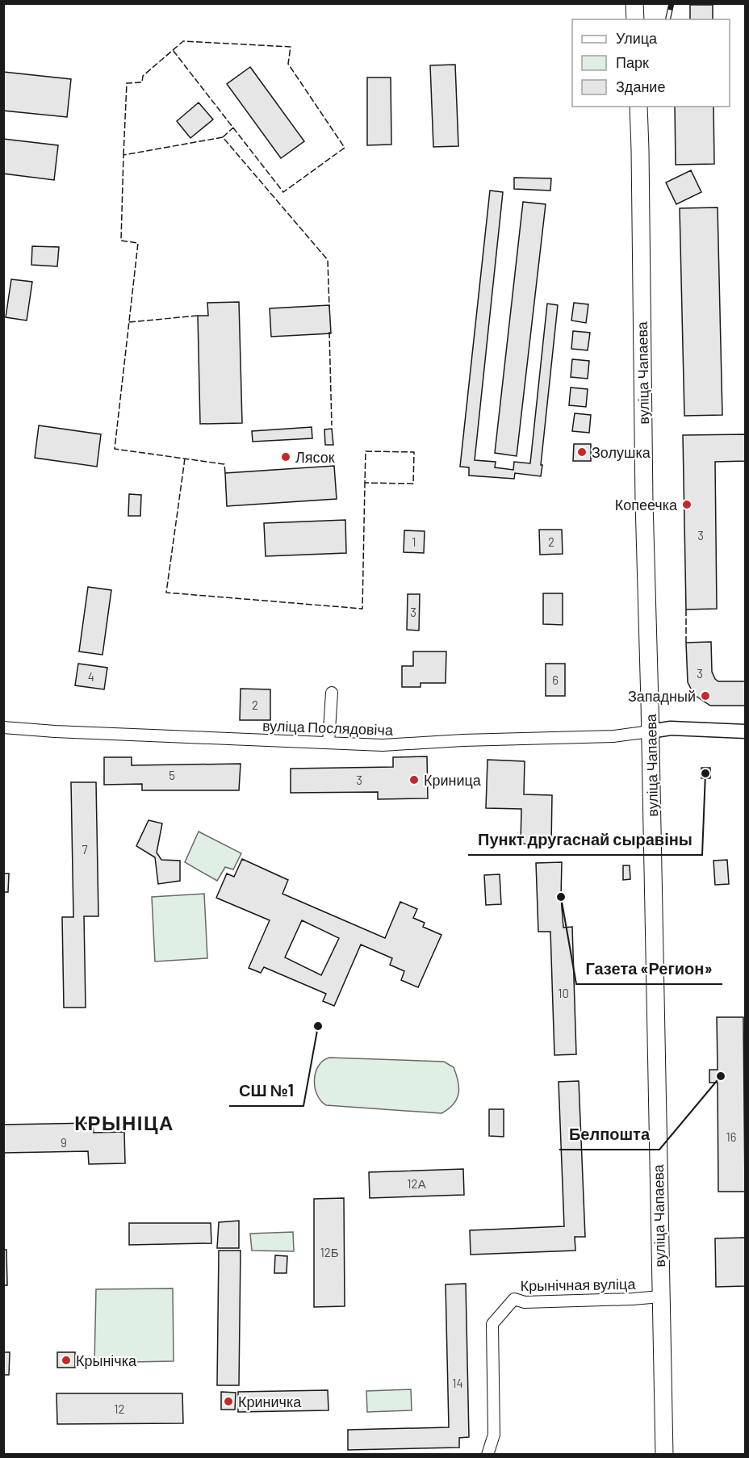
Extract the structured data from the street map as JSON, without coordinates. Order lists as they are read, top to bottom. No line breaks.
{"streets":{"main road":["вуліца Чапаева"],"street":["вуліца Послядовіча","Крынічная вуліца"]},"crossings":[["вуліца Чапаева","вуліца Послядовіча"],["вуліца Чапаева","Крынічная вуліца"]],"districts":["КРЫНІЦА"],"places":["Золушка","Лясок","Копеечка","Западный","Пункт другаснай сыравіны","Криница","Газета «Регион»","СШ №1","Белпошта","Крынічка","Криничка"],"house_numbers":["3","1","2","3","3","4","6","2","5","3","7","10","16","9","12А","12Б","14","12"],"legend":["Улица","Парк","Здание"]}
